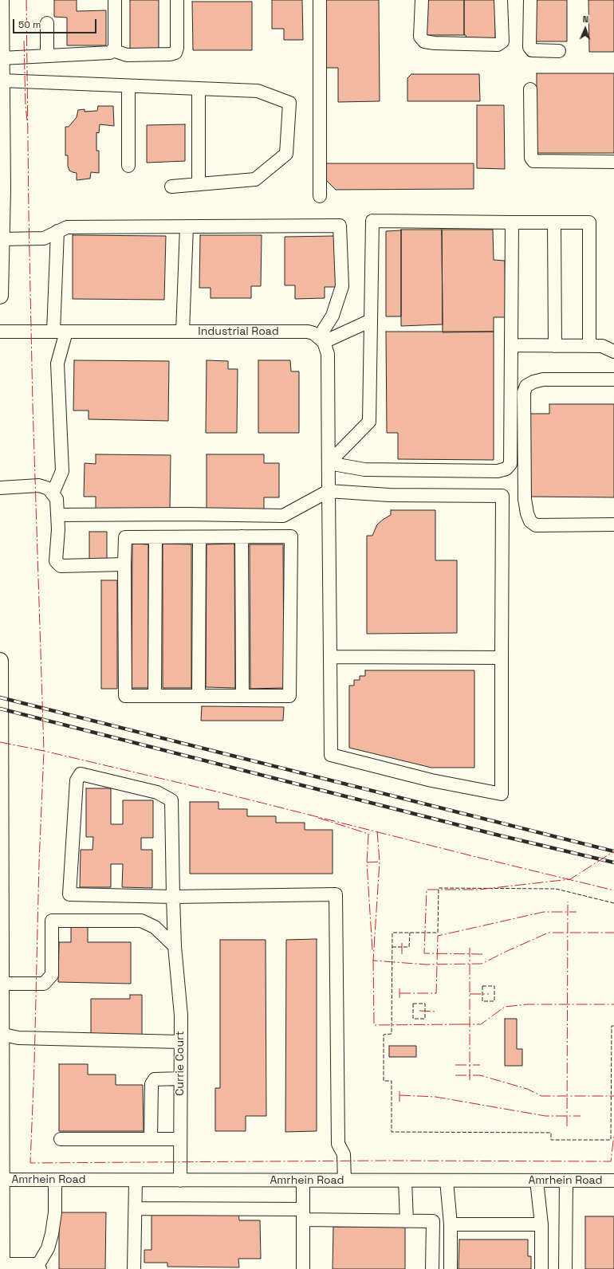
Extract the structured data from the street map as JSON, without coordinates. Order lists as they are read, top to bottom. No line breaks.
{"streets":{"street":["Industrial Road","Currie Court","Amrhein Road"]},"crossings":[["Currie Court","Amrhein Road"]],"scale_bar":"50 m","north":"top"}
